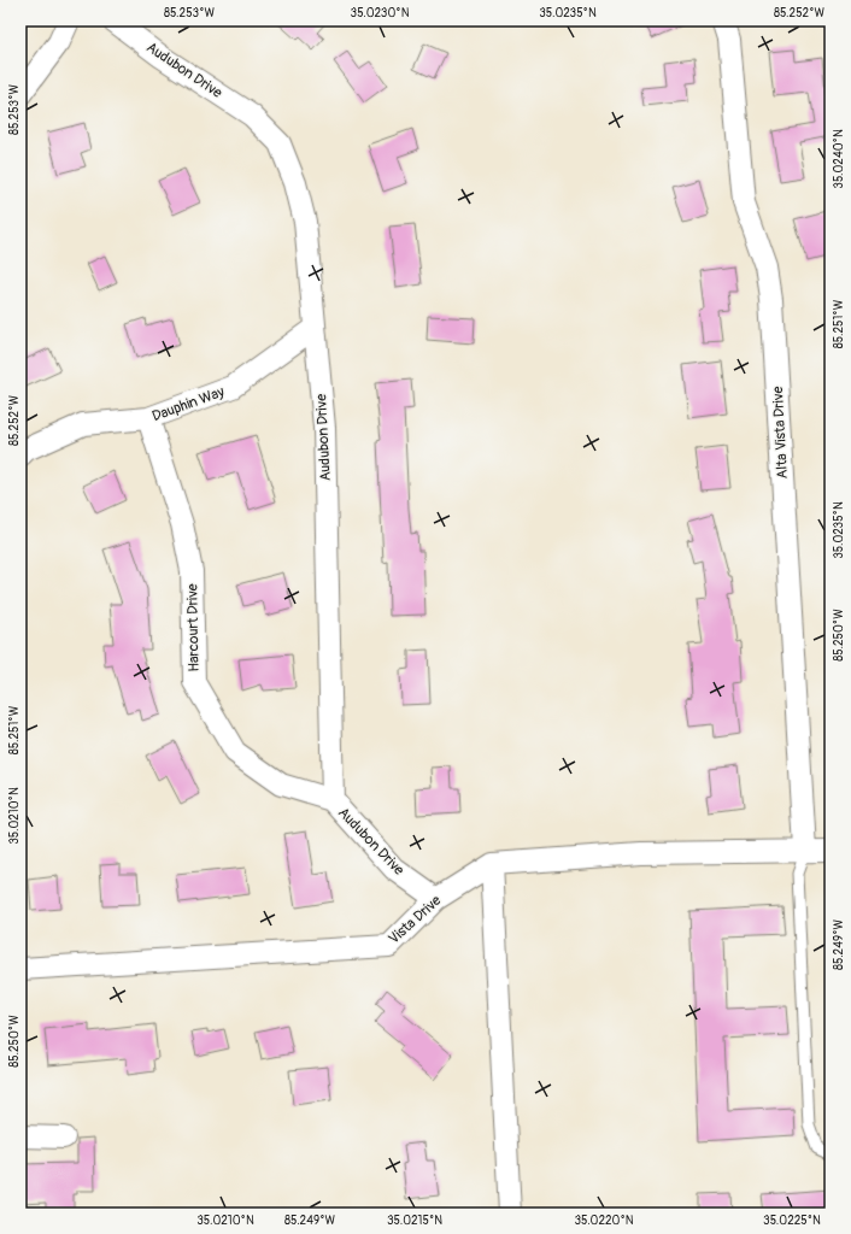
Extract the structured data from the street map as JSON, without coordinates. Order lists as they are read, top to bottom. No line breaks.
{"streets":{"street":["Audubon Drive","Dauphin Way","Alta Vista Drive","Harcourt Drive","Vista Drive"]},"crossings":[["Audubon Drive","Dauphin Way"],["Audubon Drive","Harcourt Drive"],["Audubon Drive","Vista Drive"],["Dauphin Way","Harcourt Drive"],["Alta Vista Drive","Vista Drive"]],"coordinates":["85.253°W","35.0230°N","35.0235°N","85.252°W","35.0240°N","85.251°W","85.250°W","35.0210°N","85.249°W","35.0215°N","35.0220°N","35.0225°N"]}
